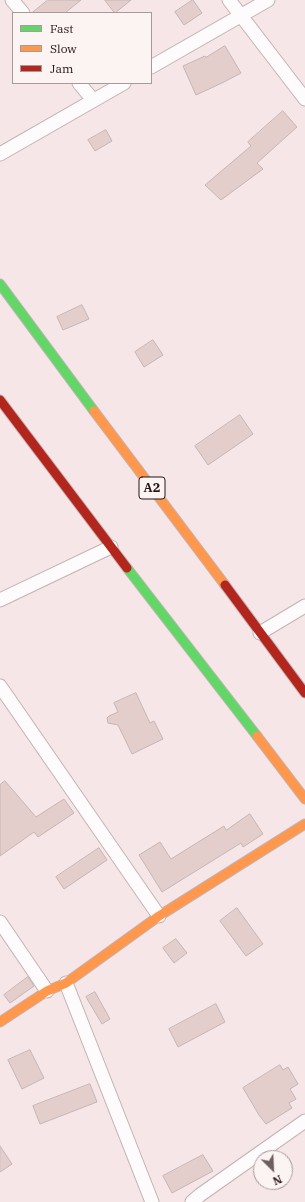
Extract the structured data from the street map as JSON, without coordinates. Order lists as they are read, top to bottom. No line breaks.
{"streets":{"main road":["A2"]},"legend":["Fast","Slow","Jam"],"north":"bottom right"}
